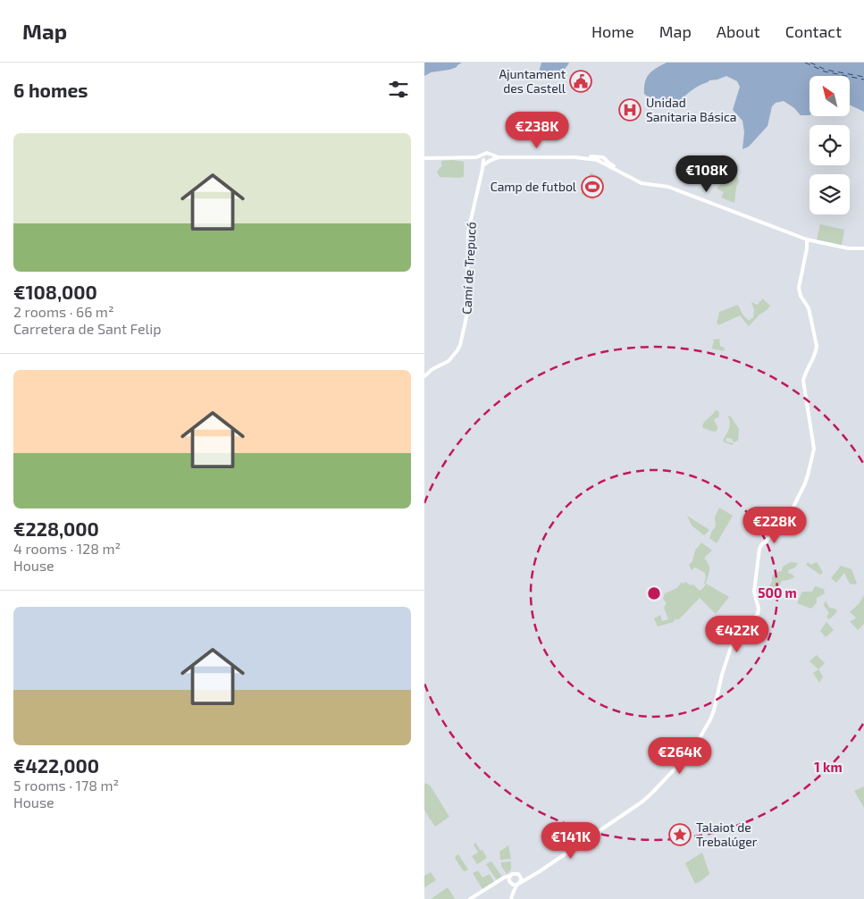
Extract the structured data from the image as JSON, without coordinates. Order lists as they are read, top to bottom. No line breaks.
{"streets":{"main road":["Camí de Trepucó"]},"places":{"public building":["Ajuntament des Castell"],"hospital":["Unidad Sanitaria Básica"],"sports":["Camp de futbol"],"place":["Talaiot de Trebalúger"]},"north":"top left","page":{"header":"Map","nav":["Home","Map","About","Contact"],"heading":"6 homes","price":["€238K","€108K","€228K","€422K","€264K","€141K"],"list":[{"name":"€108,000","note":"2 rooms · 66 m² · Carretera de Sant Felip"},{"name":"€228,000","note":"4 rooms · 128 m² · House"},{"name":"€422,000","note":"5 rooms · 178 m² · House"}]},"rings":["500 m","1 km"]}
